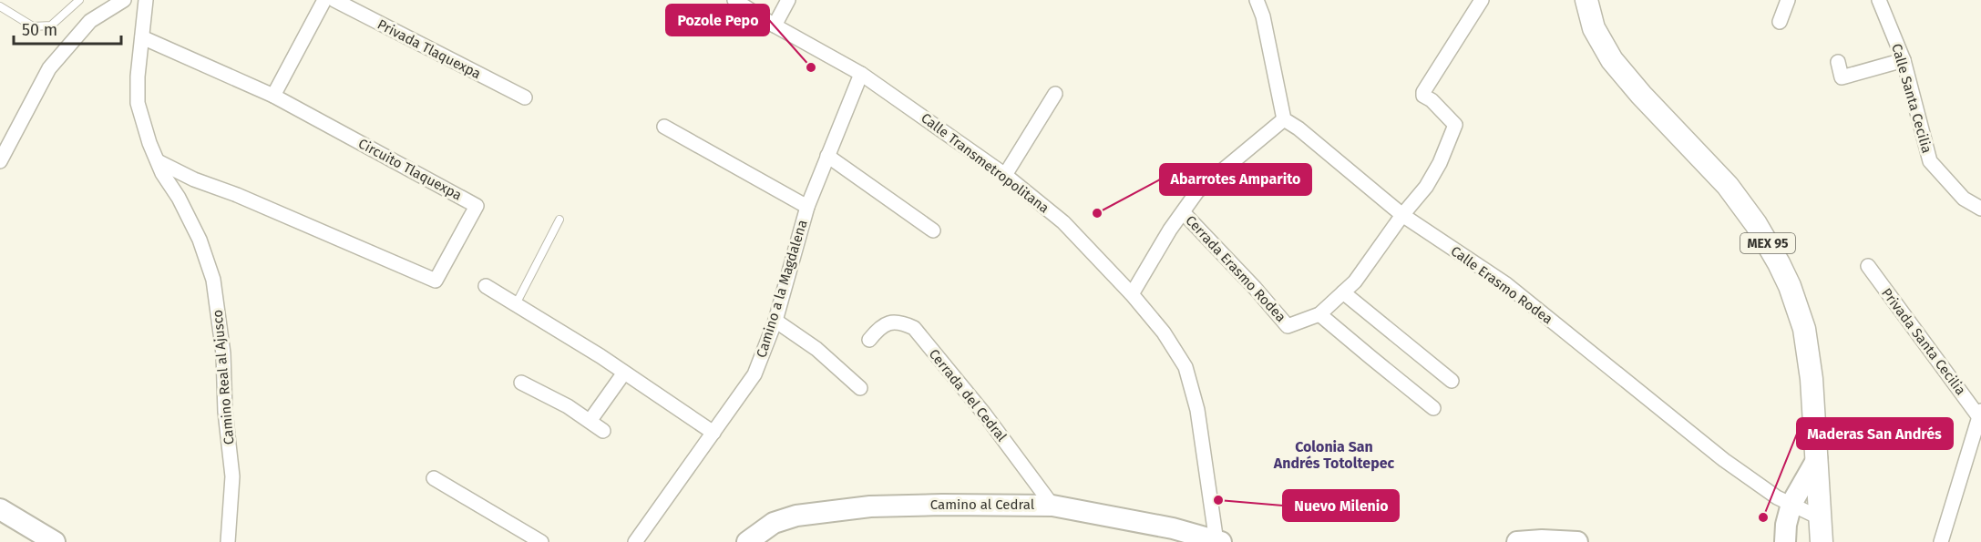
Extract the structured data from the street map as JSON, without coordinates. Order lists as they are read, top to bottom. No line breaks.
{"streets":{"main road":["MEX 95"],"street":["Privada Tlaquexpa","Calle Santa Cecilia","Calle Transmetropolitana","Circuito Tlaquexpa","Cerrada Erasmo Rodea","Calle Erasmo Rodea","Camino a la Magdalena","Privada Santa Cecilia","Camino Real al Ajusco","Cerrada del Cedral","Camino al Cedral"]},"crossings":[["Calle Transmetropolitana","Camino a la Magdalena"],["Calle Transmetropolitana","Camino al Cedral"],["Circuito Tlaquexpa","Camino Real al Ajusco"],["MEX 95","Calle Erasmo Rodea"],["Cerrada Erasmo Rodea","Calle Erasmo Rodea"],["Cerrada del Cedral","Camino al Cedral"]],"districts":["Colonia San Andrés Totoltepec"],"places":["Pozole Pepo","Abarrotes Amparito","Nuevo Milenio","Maderas San Andrés"],"scale_bar":"50 m"}
